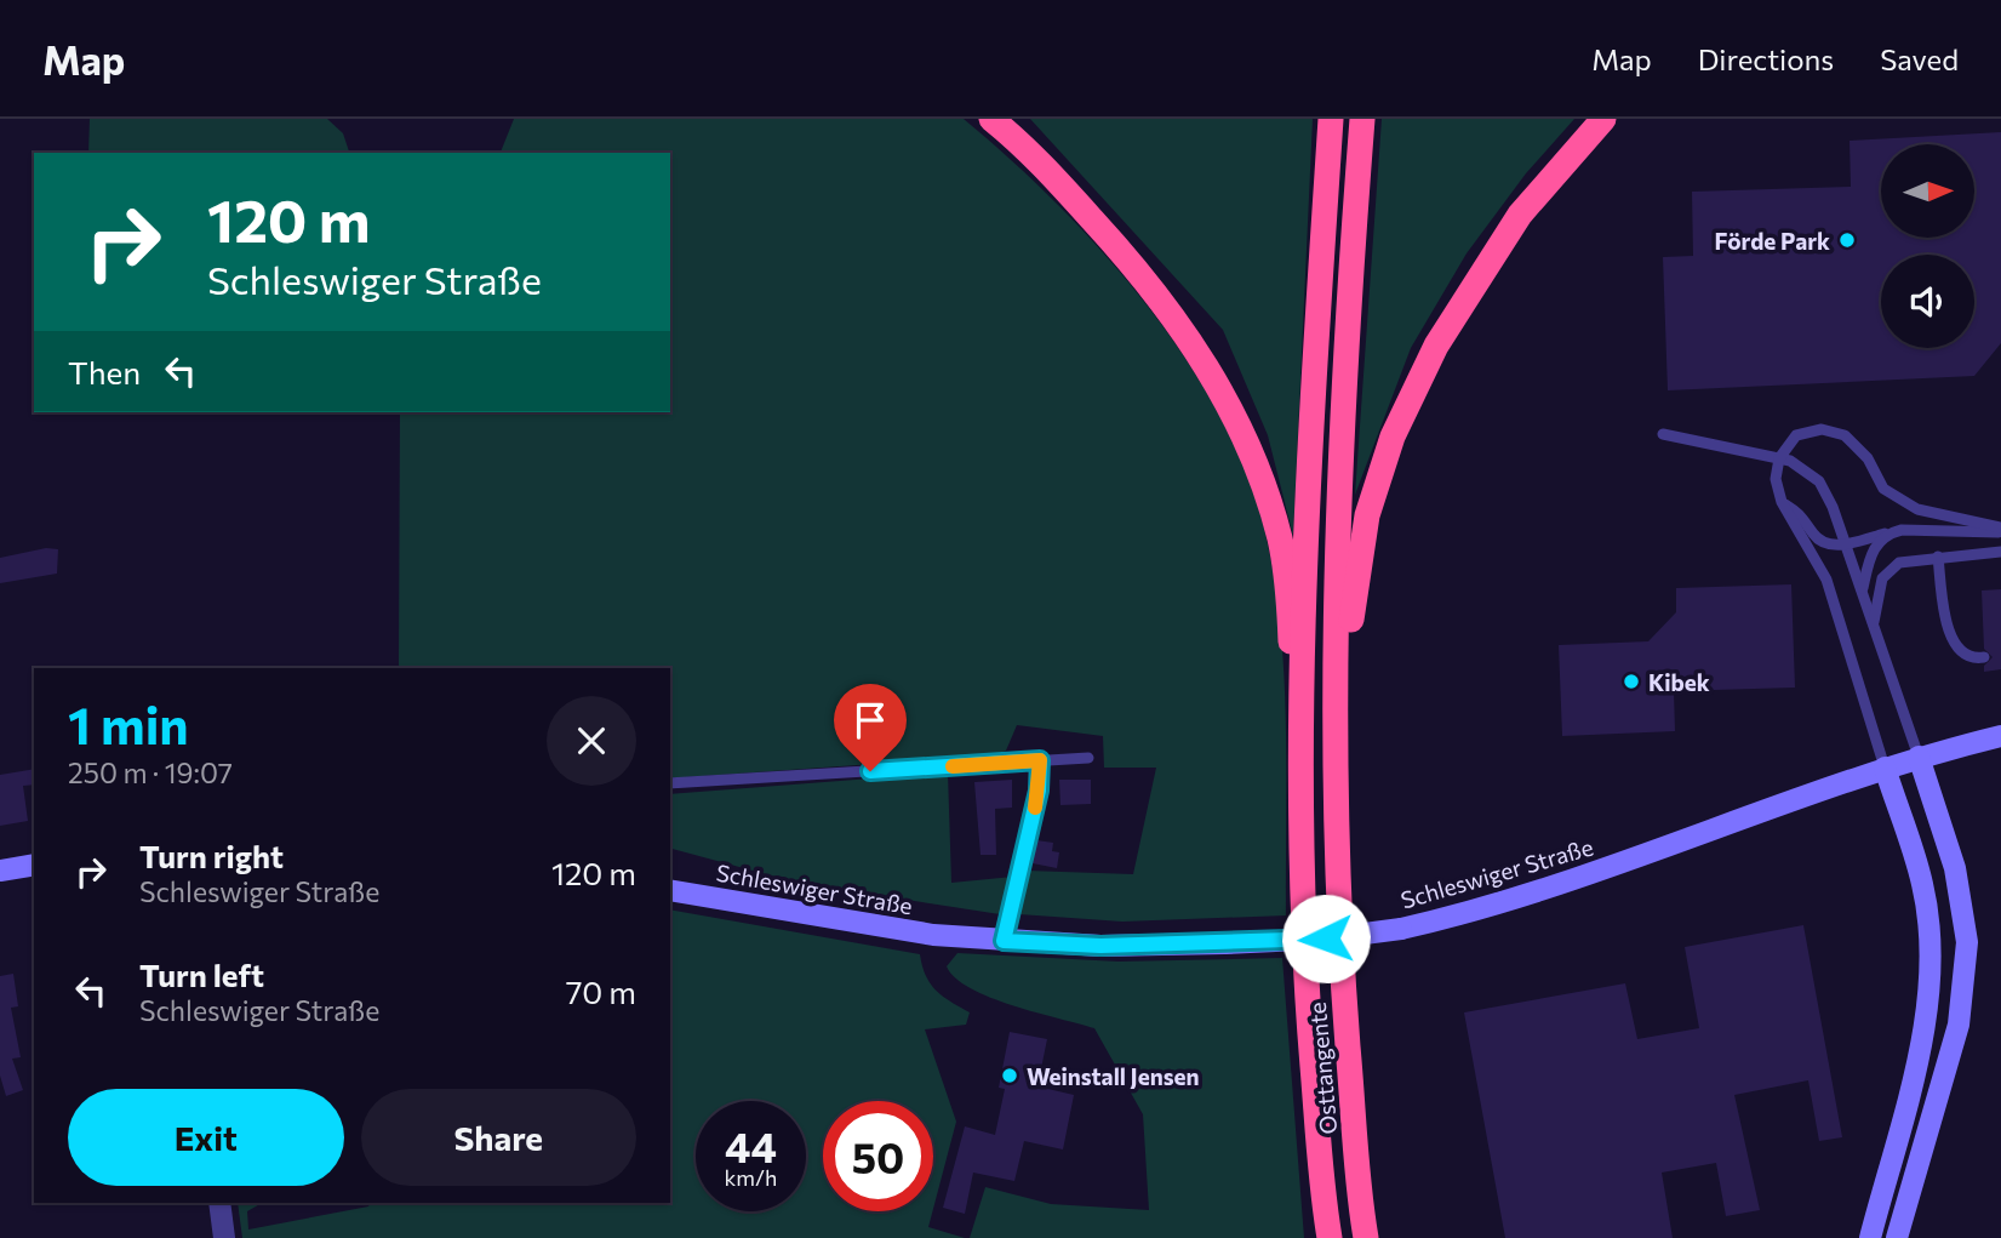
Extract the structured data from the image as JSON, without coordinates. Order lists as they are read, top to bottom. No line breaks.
{"streets":{"highway":["Osttangente"],"main road":["Schleswiger Straße"]},"places":["Förde Park","Kibek","Weinstall Jensen"],"north":"right","page":{"header":"Map","nav":["Map","Directions","Saved"],"turn":["120 m","Schleswiger Straße"],"then":"Then","heading":["1 min","250 m · 19:07"],"list":[{"name":"Turn right","note":"Schleswiger Straße","value":"120 m"},{"name":"Turn left","note":"Schleswiger Straße","value":"70 m"}],"buttons":["Exit","Share"],"speed":"44 km/h","limit":"50"}}
